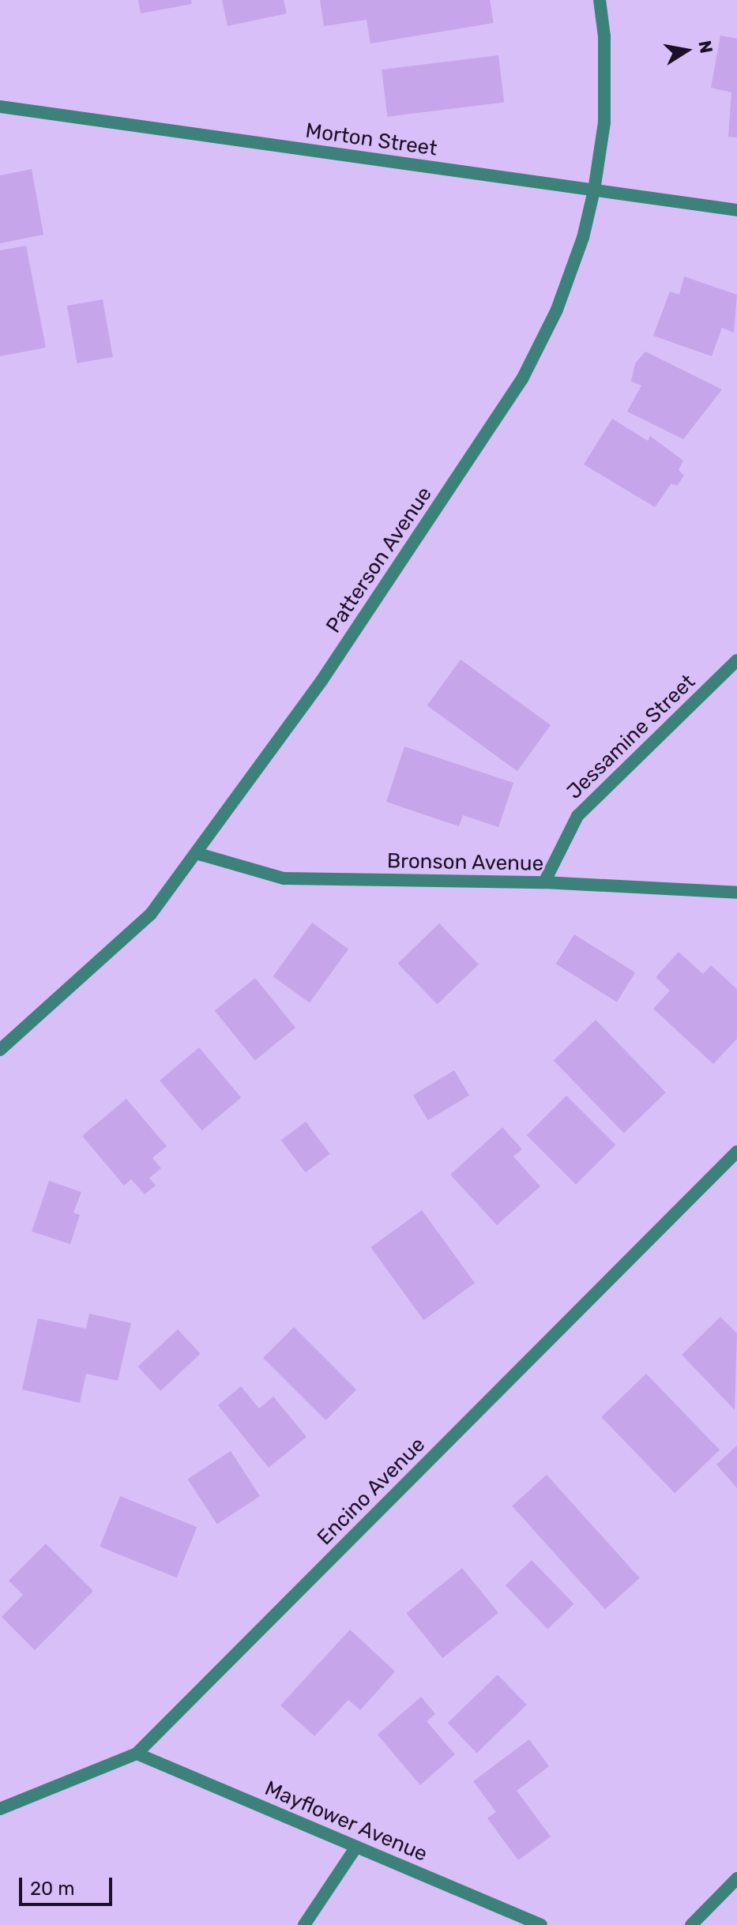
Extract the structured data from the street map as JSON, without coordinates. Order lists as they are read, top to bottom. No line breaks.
{"streets":{"street":["Morton Street","Patterson Avenue","Jessamine Street","Bronson Avenue","Encino Avenue","Mayflower Avenue"]},"crossings":[["Morton Street","Patterson Avenue"],["Patterson Avenue","Bronson Avenue"],["Jessamine Street","Bronson Avenue"],["Encino Avenue","Mayflower Avenue"]],"scale_bar":"20 m","north":"right"}
